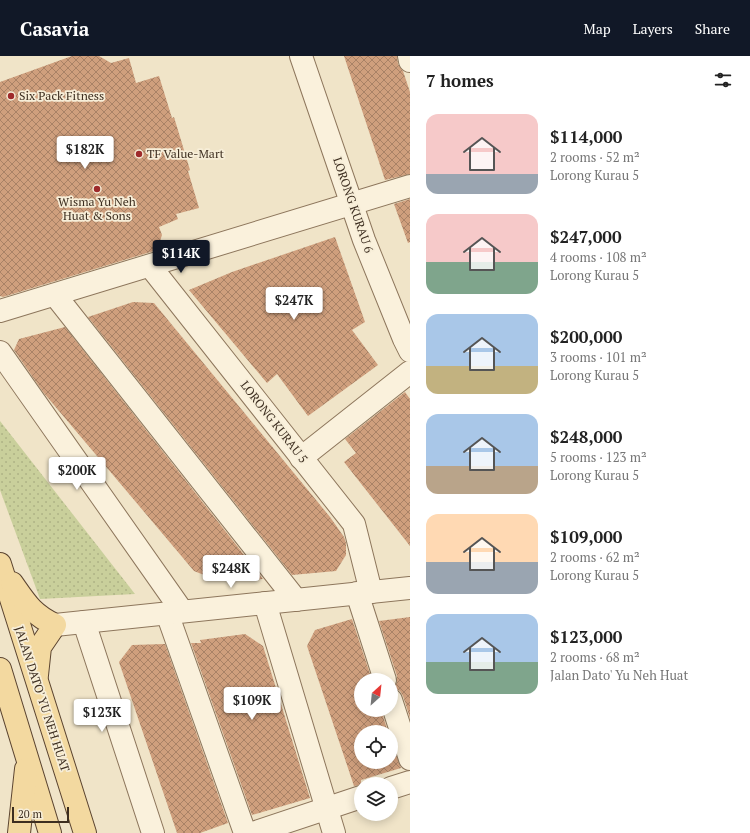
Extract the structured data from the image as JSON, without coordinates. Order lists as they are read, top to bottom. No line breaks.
{"streets":{"main road":["JALAN DATO' YU NEH HUAT"],"street":["LORONG KURAU 6","LORONG KURAU 5"]},"places":["Six Pack Fitness","TF Value-Mart","Wisma Yu Neh Huat & Sons"],"scale_bar":"20 m","north":"top right","page":{"header":"Casavia","nav":["Map","Layers","Share"],"heading":"7 homes","list":[{"name":"$114,000","note":"2 rooms · 52 m² · Lorong Kurau 5"},{"name":"$247,000","note":"4 rooms · 108 m² · Lorong Kurau 5"},{"name":"$200,000","note":"3 rooms · 101 m² · Lorong Kurau 5"},{"name":"$248,000","note":"5 rooms · 123 m² · Lorong Kurau 5"},{"name":"$109,000","note":"2 rooms · 62 m² · Lorong Kurau 5"},{"name":"$123,000","note":"2 rooms · 68 m² · Jalan Dato' Yu Neh Huat"}],"price":["$182K","$114K","$247K","$200K","$248K","$109K","$123K"],"scale":"20 m"}}
